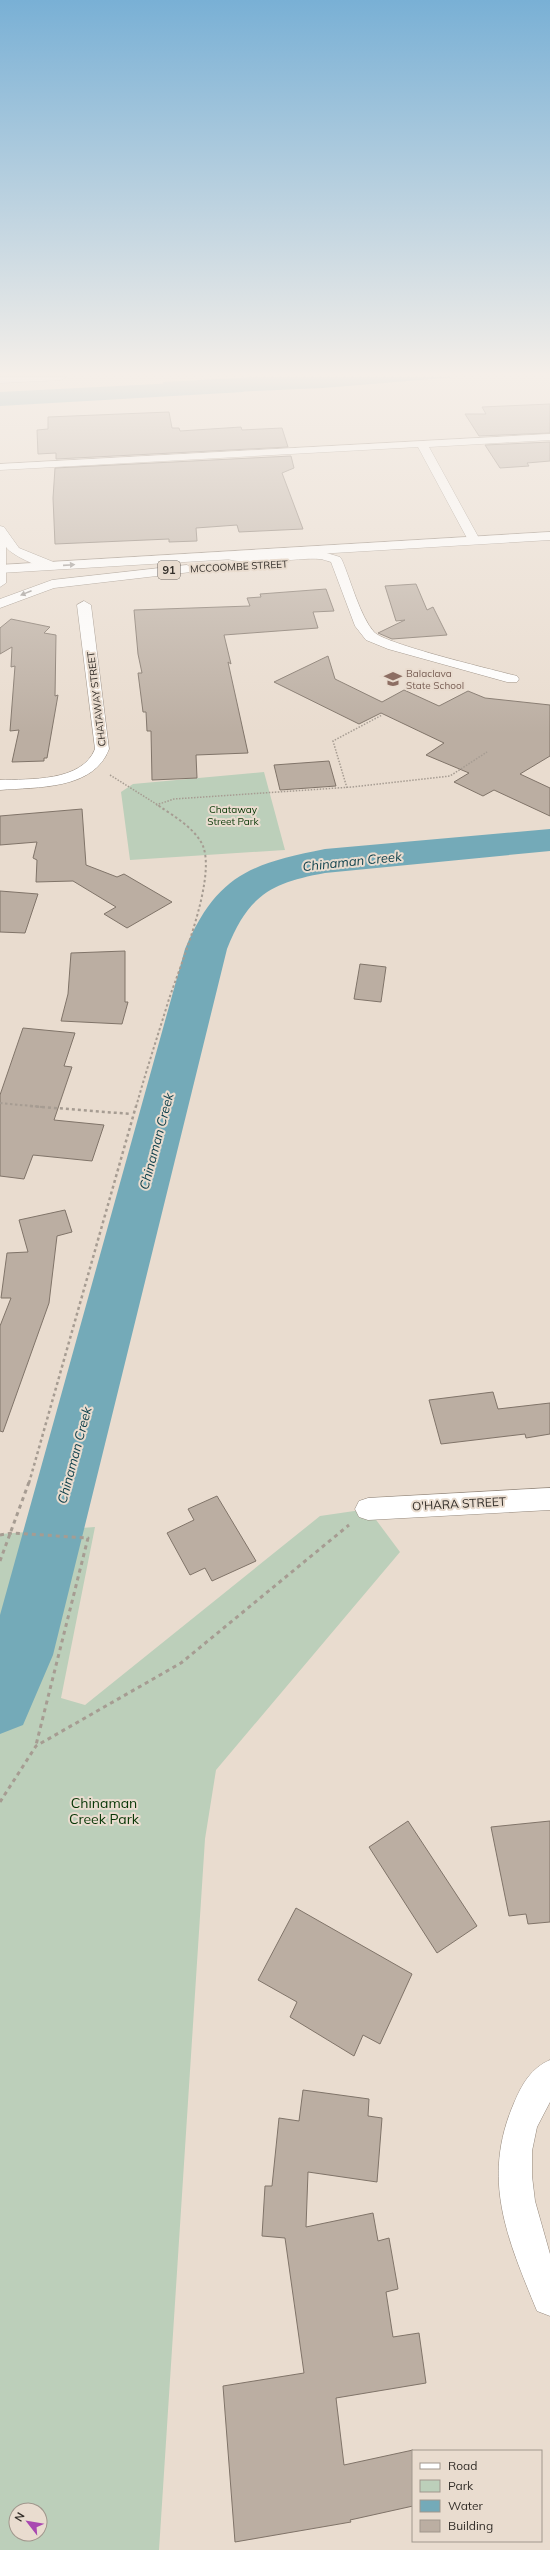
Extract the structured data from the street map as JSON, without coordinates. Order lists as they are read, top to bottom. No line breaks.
{"streets":{"street":["MCCOOMBE STREET","91","CHATAWAY STREET","O'HARA STREET"]},"water":["Chinaman Creek"],"parks":["Chataway Street Park","Chinaman Creek Park"],"places":{"school or university":["Balaclava State School"]},"legend":["Road","Park","Water","Building"],"north":"top left"}
